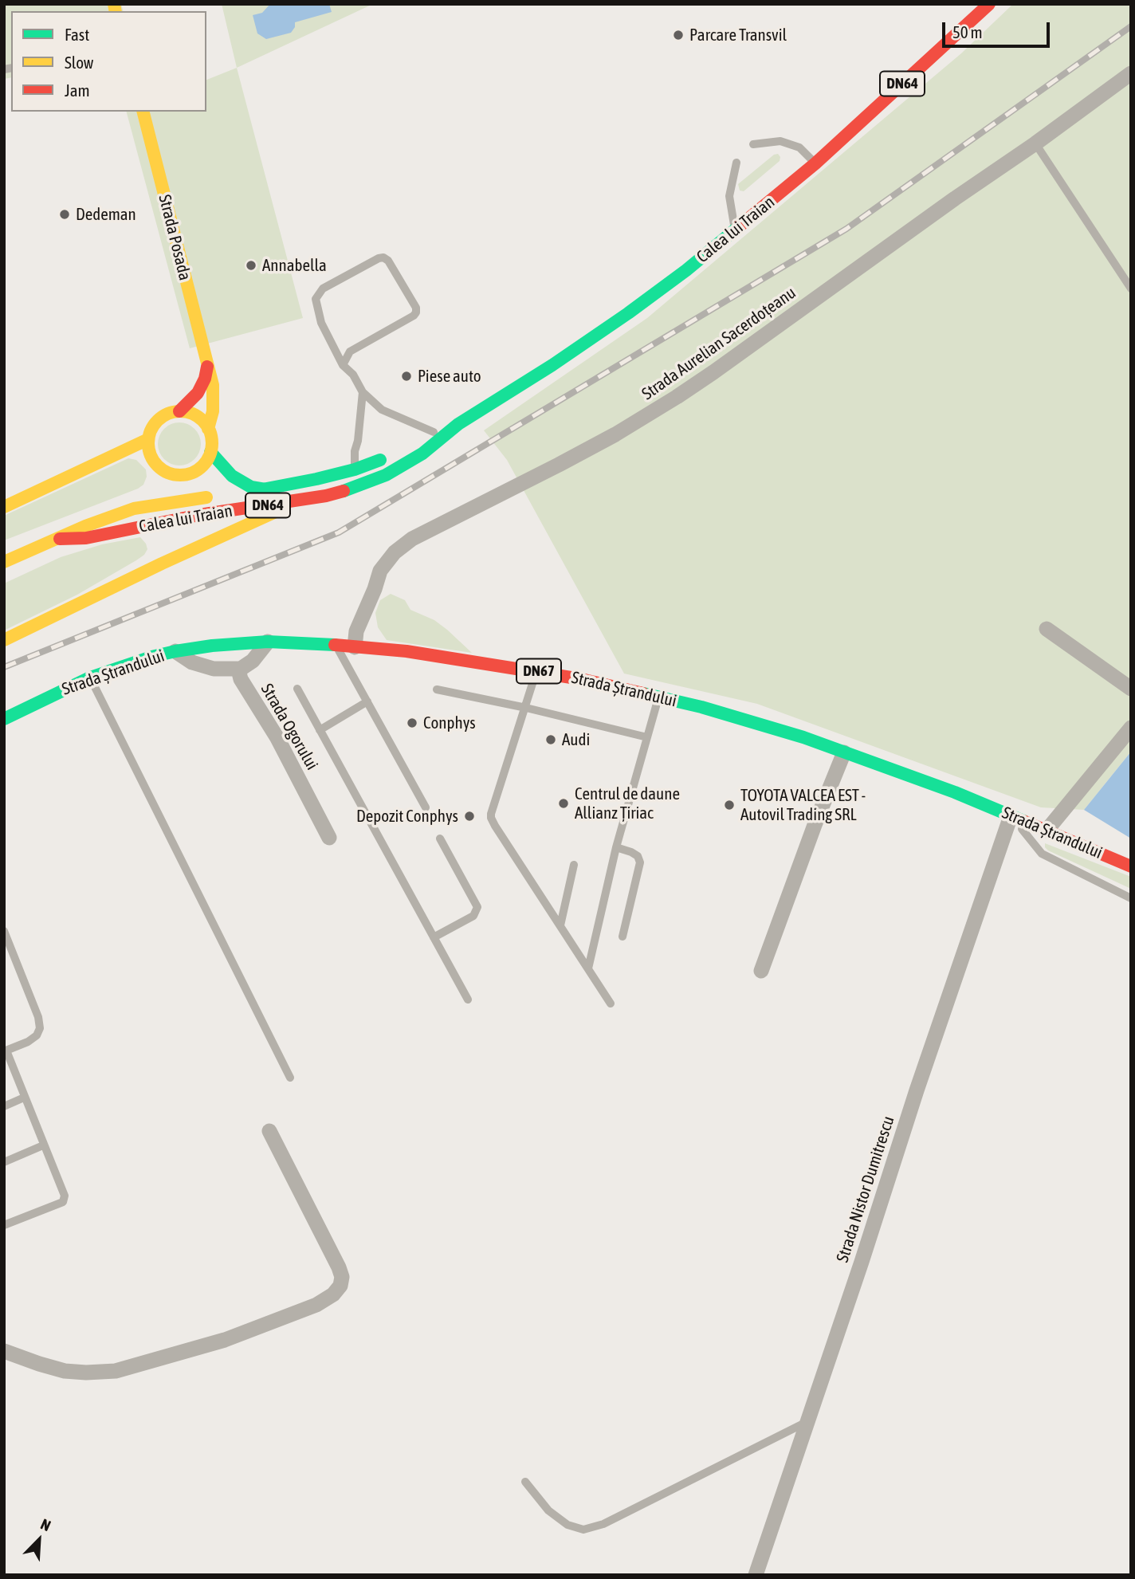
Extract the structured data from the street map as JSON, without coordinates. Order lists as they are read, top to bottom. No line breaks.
{"streets":{"main road":["DN64","Calea lui Traian","Strada Posada","DN67","Strada Ștrandului"],"street":["Strada Aurelian Sacerdoțeanu","Strada Ogorului","Strada Nistor Dumitrescu"]},"crossings":[["Strada Aurelian Sacerdoțeanu","Strada Ștrandului"],["Strada Ștrandului","Strada Nistor Dumitrescu"]],"places":["Parcare Transvil","Dedeman","Annabella","Piese auto","Conphys","Audi","Centrul de daune Allianz Țiriac","TOYOTA VALCEA EST - Autovil Trading SRL","Depozit Conphys"],"legend":["Fast","Slow","Jam"],"scale_bar":"50 m","north":"top right"}
